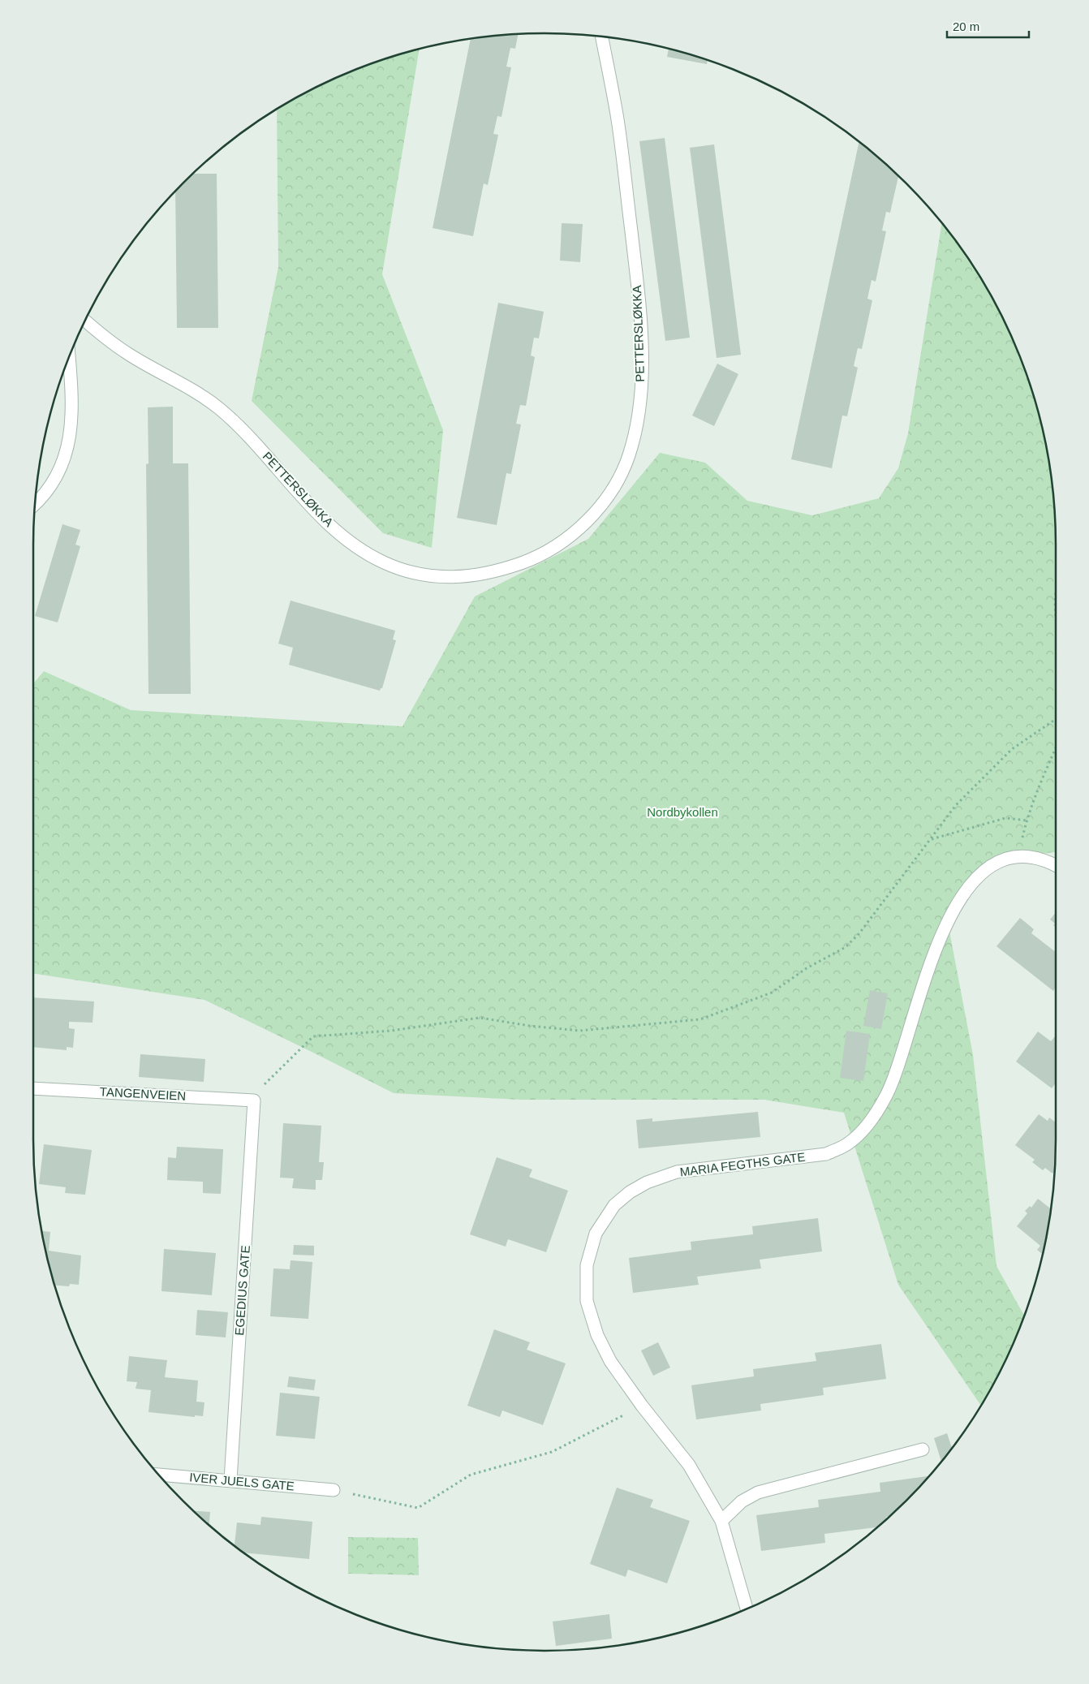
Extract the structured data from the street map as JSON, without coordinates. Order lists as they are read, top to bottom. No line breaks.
{"streets":{"street":["PETTERSLØKKA","TANGENVEIEN","MARIA FEGTHS GATE","EGEDIUS GATE","IVER JUELS GATE"]},"crossings":[["TANGENVEIEN","EGEDIUS GATE"],["EGEDIUS GATE","IVER JUELS GATE"]],"parks":["Nordbykollen"],"scale_bar":"20 m"}
